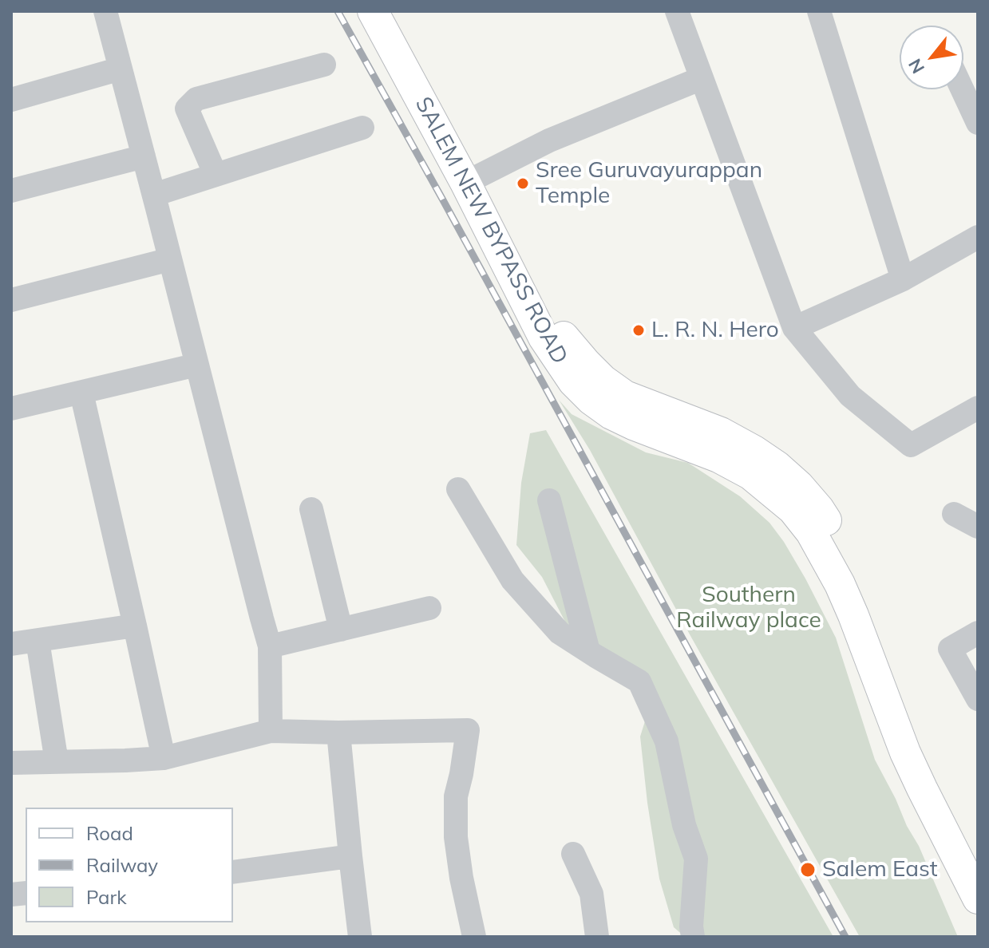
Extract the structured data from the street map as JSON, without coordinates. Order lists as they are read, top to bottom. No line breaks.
{"streets":{"main road":["SALEM NEW BYPASS ROAD"]},"parks":["Southern Railway place"],"places":["Sree Guruvayurappan Temple","L. R. N. Hero","Salem East"],"legend":["Road","Railway","Park"],"north":"bottom left"}
